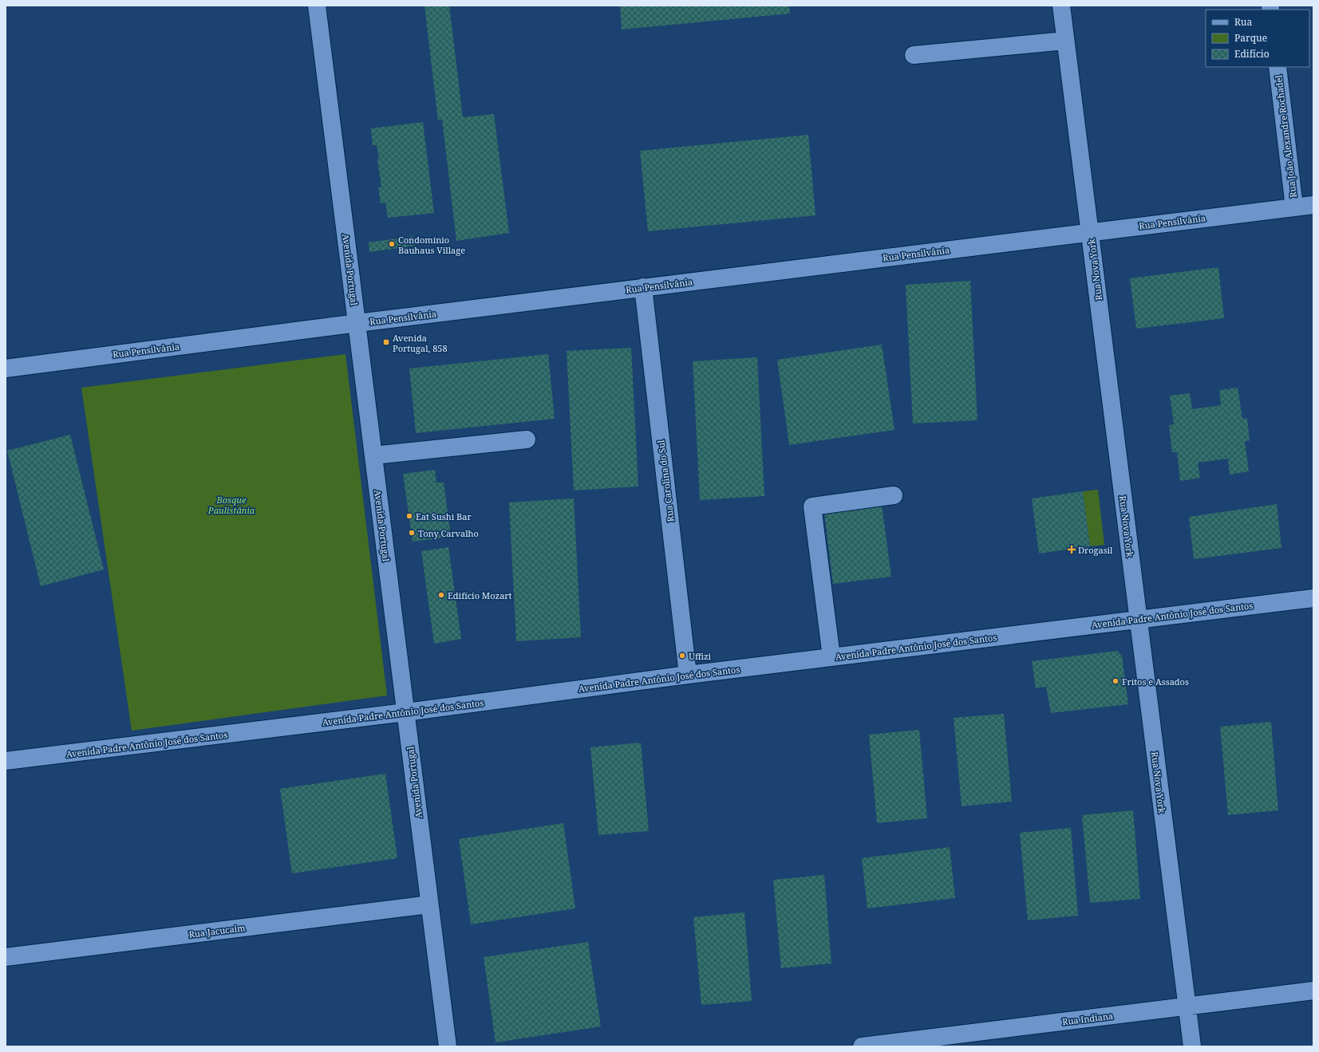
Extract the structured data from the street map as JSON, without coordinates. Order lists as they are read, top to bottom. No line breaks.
{"streets":{"street":["Rua João Alexandre Rochadel","Rua Pensilvânia","Avenida Portugal","Rua Nova York","Rua Carolina do Sul","Avenida Padre Antônio José dos Santos","Rua Jacucaim","Rua Indiana"]},"crossings":[["Rua João Alexandre Rochadel","Rua Pensilvânia"],["Rua Pensilvânia","Avenida Portugal"],["Rua Pensilvânia","Rua Nova York"],["Rua Pensilvânia","Rua Carolina do Sul"],["Avenida Portugal","Avenida Padre Antônio José dos Santos"],["Avenida Portugal","Rua Jacucaim"],["Rua Nova York","Avenida Padre Antônio José dos Santos"],["Rua Nova York","Rua Indiana"],["Rua Carolina do Sul","Avenida Padre Antônio José dos Santos"]],"parks":["Bosque Paulistânia"],"places":{"other":["Condomínio Bauhaus Village","Eat Sushi Bar","Tony Carvalho","Edifício Mozart","Uffizi","Fritos e Assados"],"transit":["Avenida Portugal, 858"],"health":["Drogasil"]},"legend":["Rua","Parque","Edifício"]}
